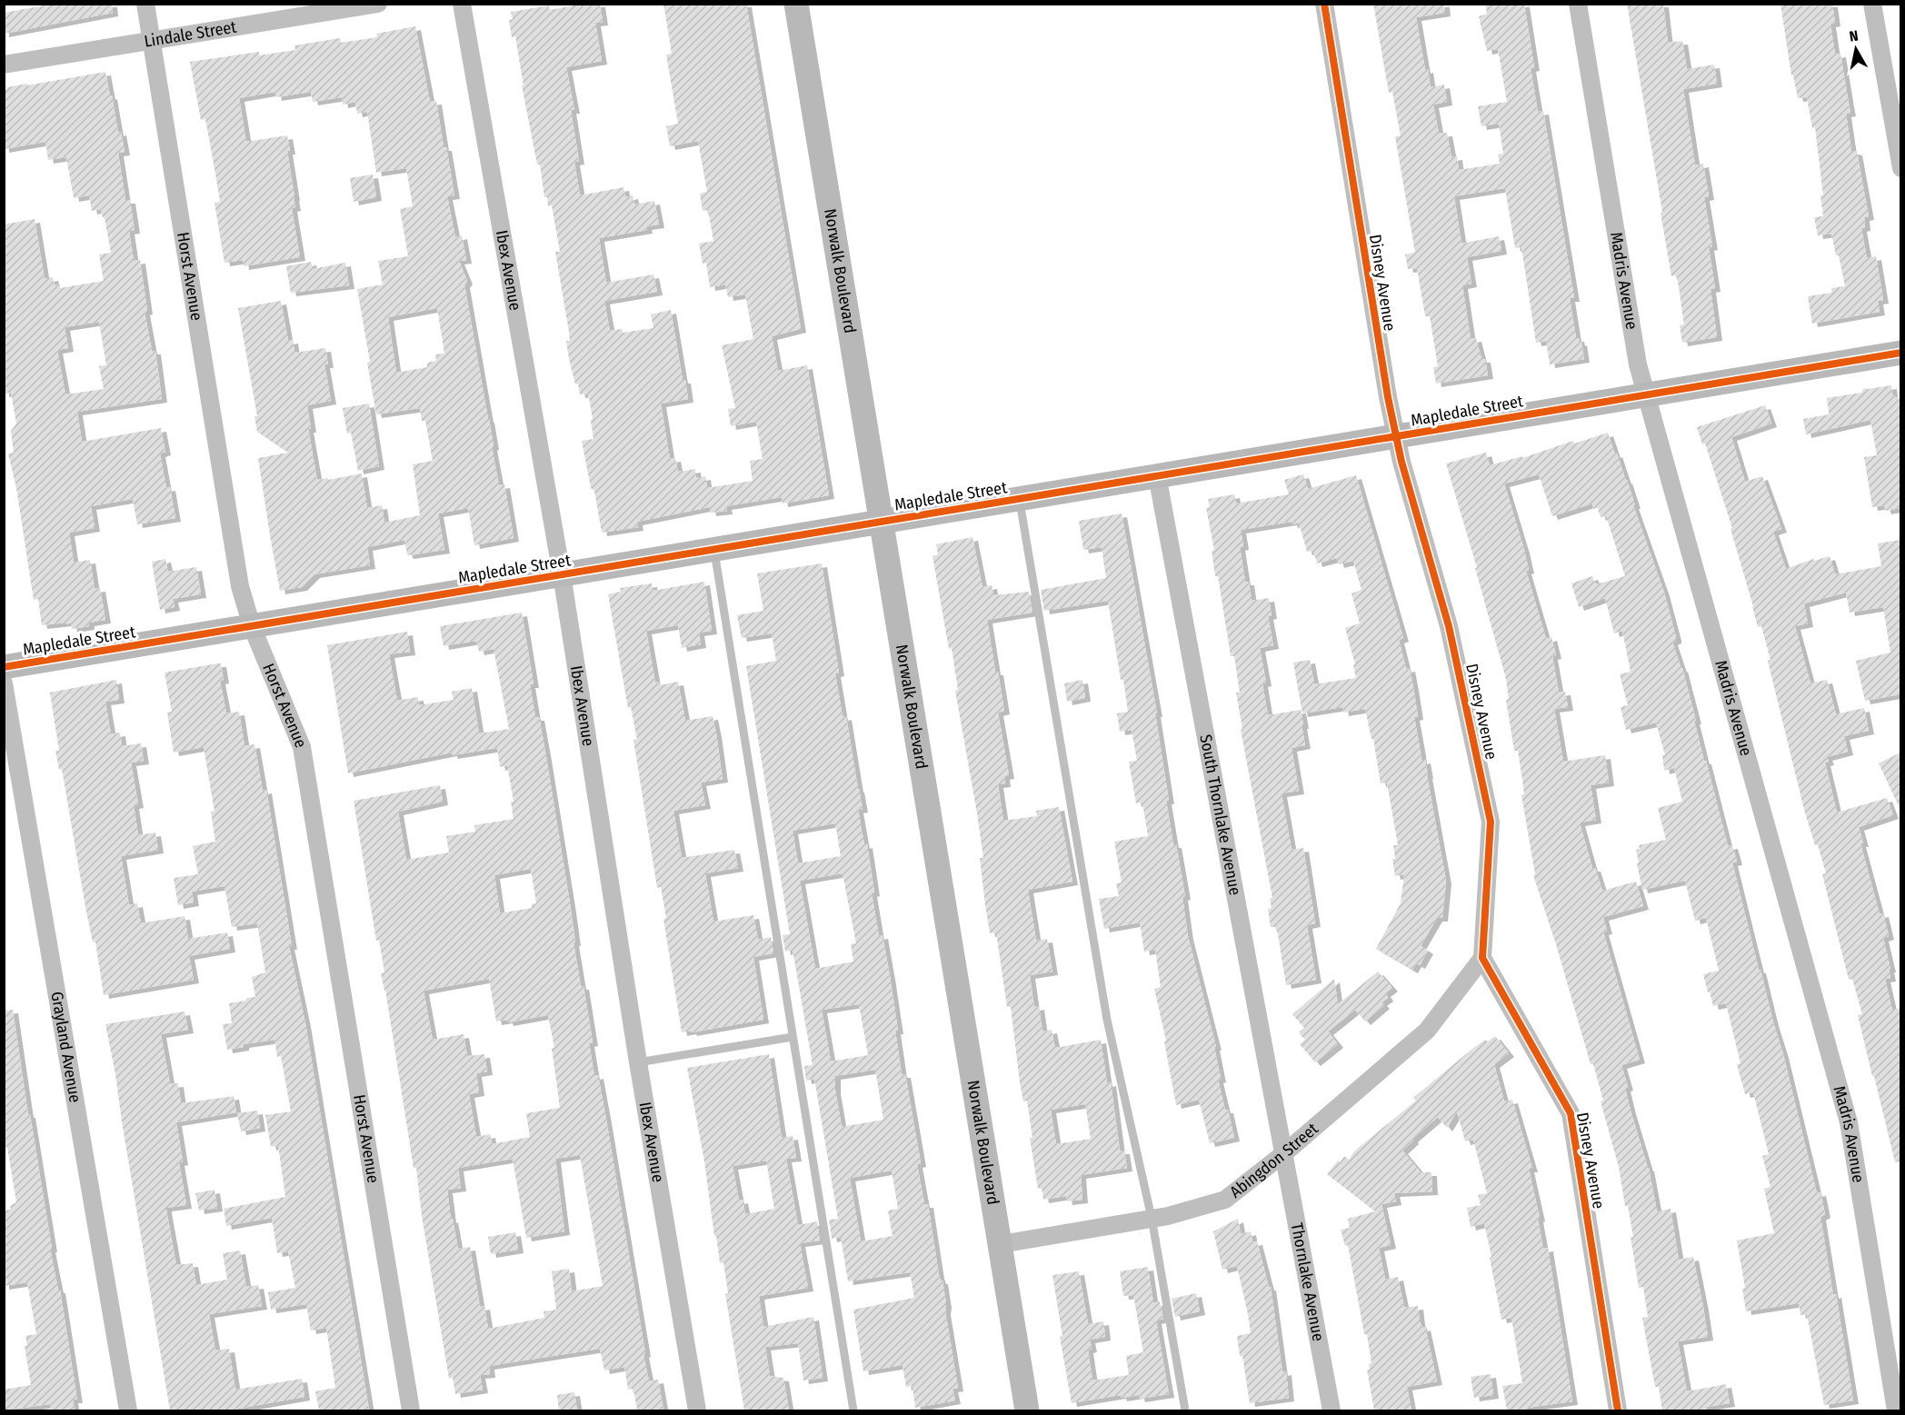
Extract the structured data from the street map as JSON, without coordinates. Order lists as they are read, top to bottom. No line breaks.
{"streets":{"street":["Lindale Street","Ibex Avenue","Norwalk Boulevard","Horst Avenue","Madris Avenue","Disney Avenue","Mapledale Street","South Thornlake Avenue","Grayland Avenue","Abingdon Street","Thornlake Avenue"]},"crossings":[["Lindale Street","Horst Avenue"],["Ibex Avenue","Mapledale Street"],["Norwalk Boulevard","Mapledale Street"],["Norwalk Boulevard","Abingdon Street"],["Horst Avenue","Mapledale Street"],["Madris Avenue","Mapledale Street"],["Disney Avenue","Mapledale Street"],["Disney Avenue","Abingdon Street"],["Mapledale Street","South Thornlake Avenue"],["South Thornlake Avenue","Abingdon Street"],["South Thornlake Avenue","Thornlake Avenue"],["Abingdon Street","Thornlake Avenue"]],"north":"top"}
